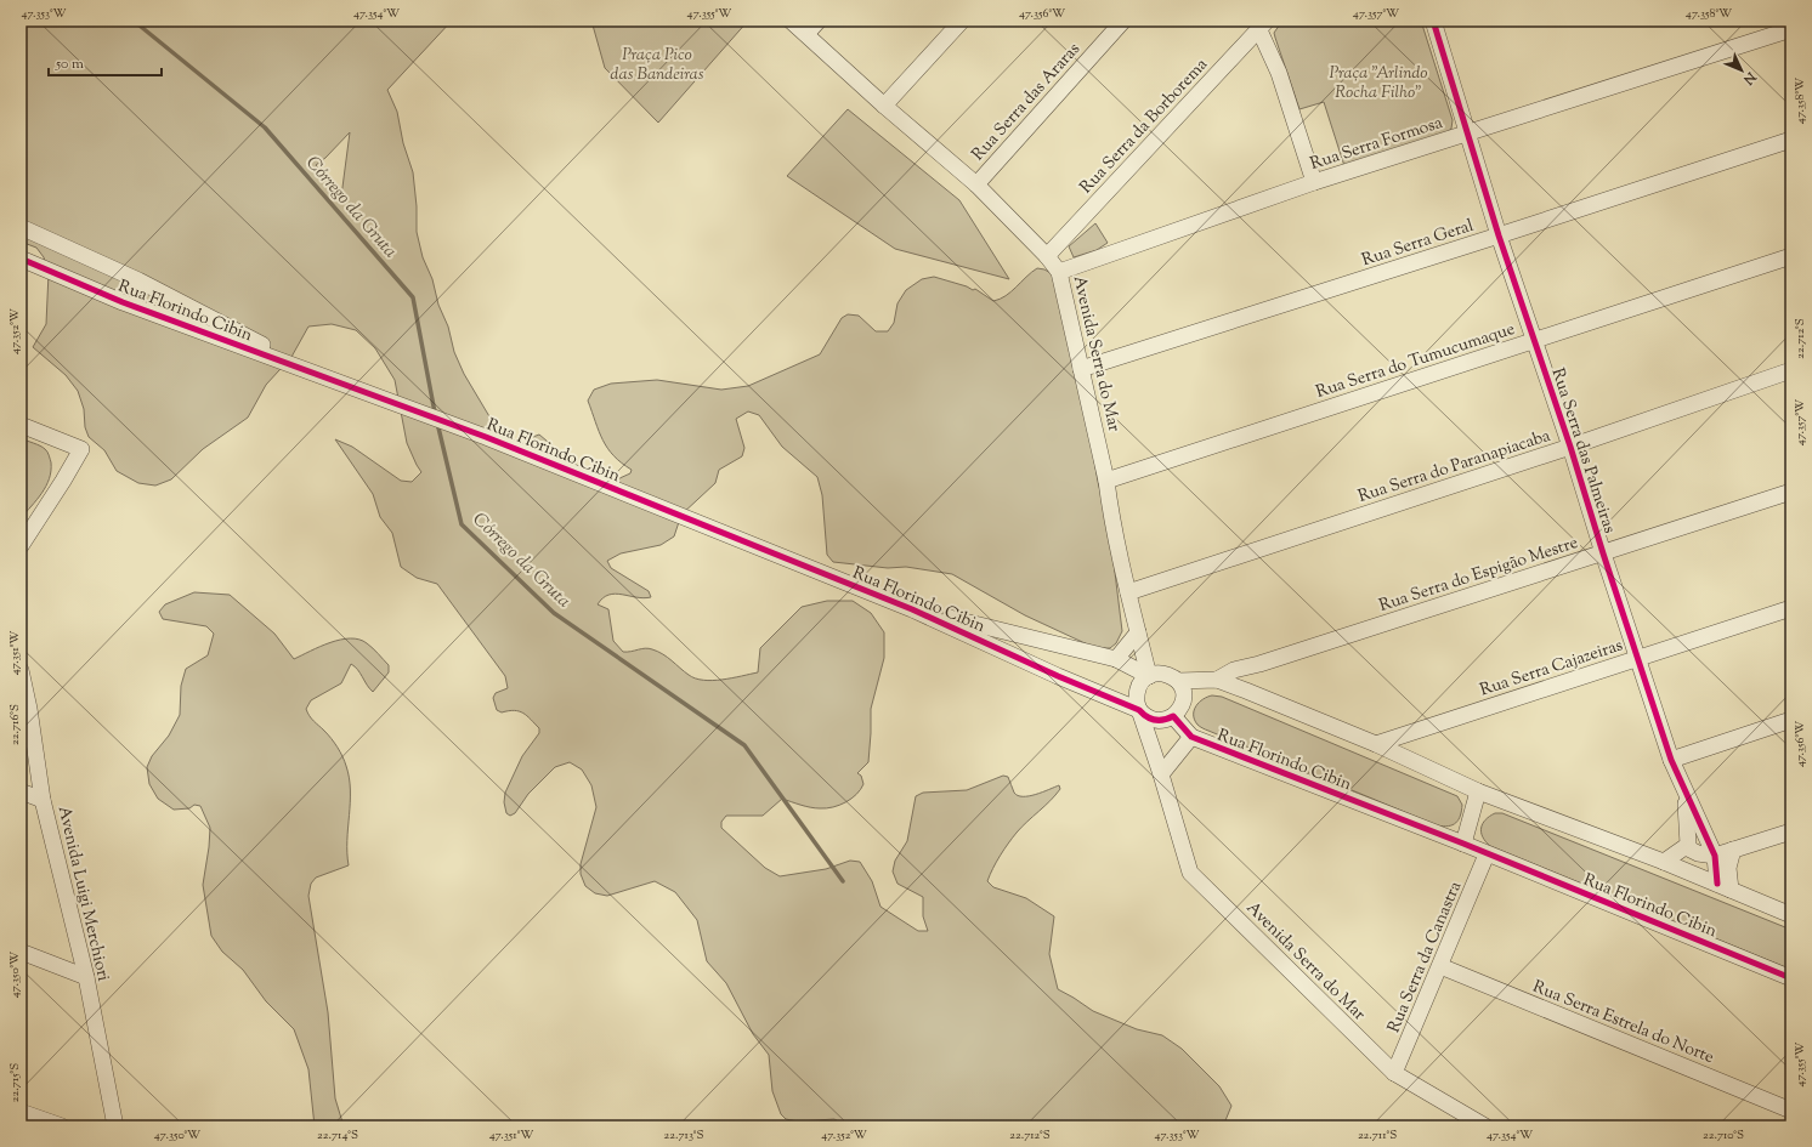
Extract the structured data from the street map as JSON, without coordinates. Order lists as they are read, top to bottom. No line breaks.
{"streets":{"street":["Rua Serra das Araras","Rua Serra da Borborema","Rua Serra Formosa","Rua Serra Geral","Rua Florindo Cibin","Avenida Serra do Mar","Rua Serra do Tumucumaque","Rua Serra das Palmeiras","Rua Serra do Paranapiacaba","Rua Serra do Espigão Mestre","Rua Serra Cajazeiras","Avenida Luigi Merchiori","Rua Serra da Canastra","Rua Serra Estrela do Norte"]},"crossings":[["Rua Serra das Araras","Avenida Serra do Mar"],["Rua Serra da Borborema","Avenida Serra do Mar"],["Rua Serra Formosa","Avenida Serra do Mar"],["Rua Serra Formosa","Rua Serra das Palmeiras"],["Rua Serra Geral","Avenida Serra do Mar"],["Rua Serra Geral","Rua Serra das Palmeiras"],["Rua Florindo Cibin","Avenida Serra do Mar"],["Rua Florindo Cibin","Rua Serra da Canastra"],["Avenida Serra do Mar","Rua Serra do Tumucumaque"],["Avenida Serra do Mar","Rua Serra do Paranapiacaba"],["Avenida Serra do Mar","Rua Serra da Canastra"],["Rua Serra do Tumucumaque","Rua Serra das Palmeiras"],["Rua Serra das Palmeiras","Rua Serra do Paranapiacaba"],["Rua Serra das Palmeiras","Rua Serra do Espigão Mestre"],["Rua Serra das Palmeiras","Rua Serra Cajazeiras"],["Rua Serra da Canastra","Rua Serra Estrela do Norte"]],"water":["Córrego da Gruta"],"parks":["Praça Pico das Bandeiras","Praça \"Arlindo Rocha Filho\""],"scale_bar":"50 m","north":"bottom right","coordinates":["47.353°W","47.354°W","47.355°W","47.356°W","47.357°W","47.358°W","47.352°W","22.712°S","47.351°W","22.716°S","47.350°W","22.715°S","22.714°S","22.713°S","22.711°S","22.710°S"]}
